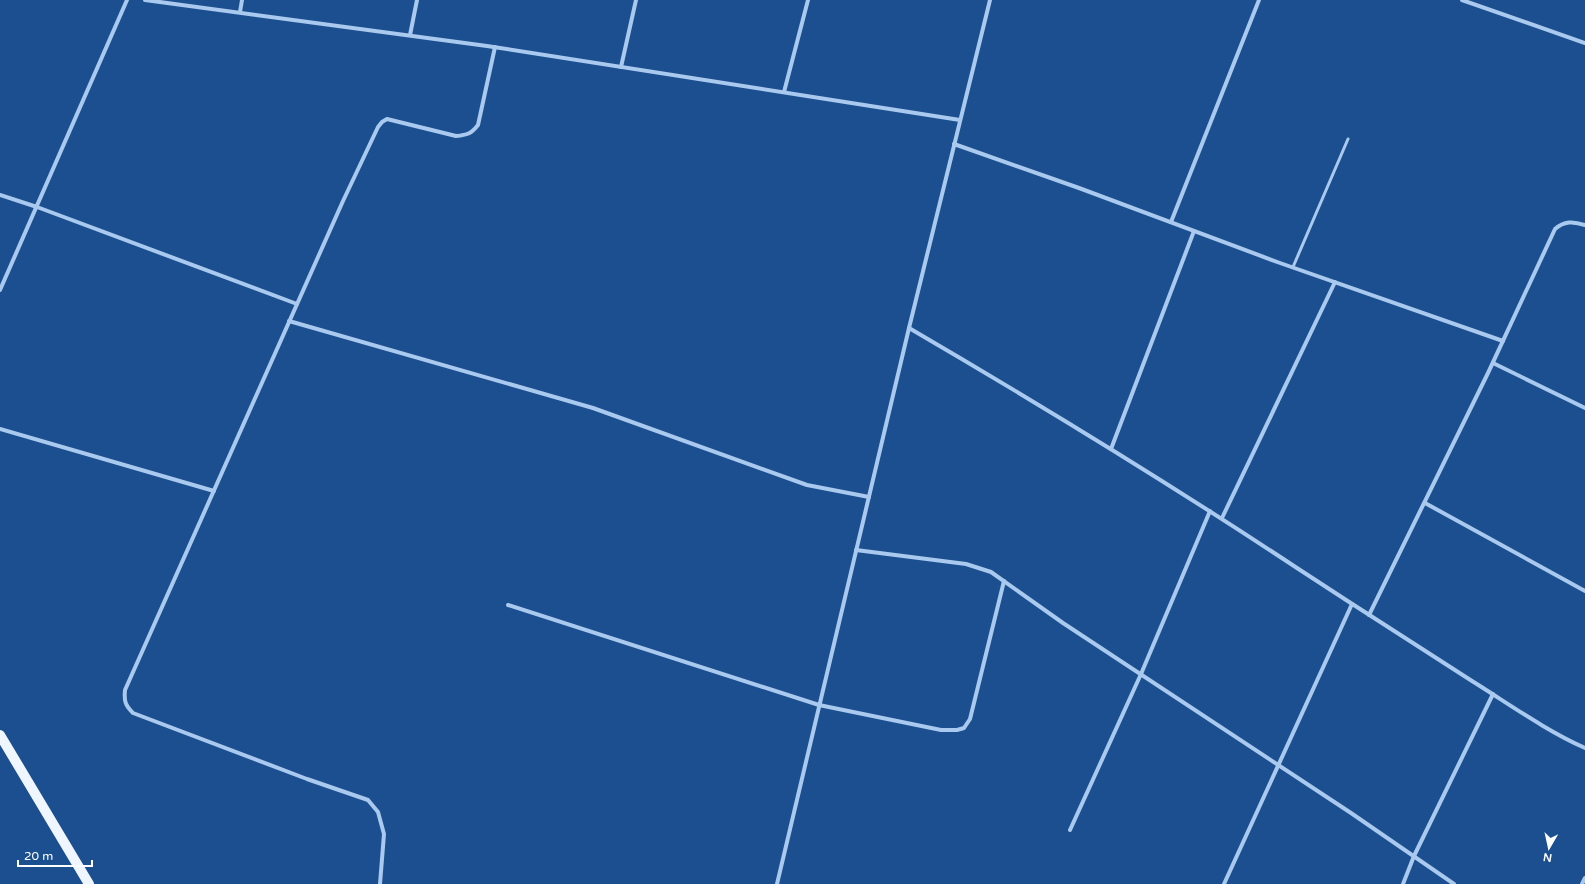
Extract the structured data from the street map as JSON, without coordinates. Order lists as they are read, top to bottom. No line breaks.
{"scale_bar":"20 m","north":"bottom"}
